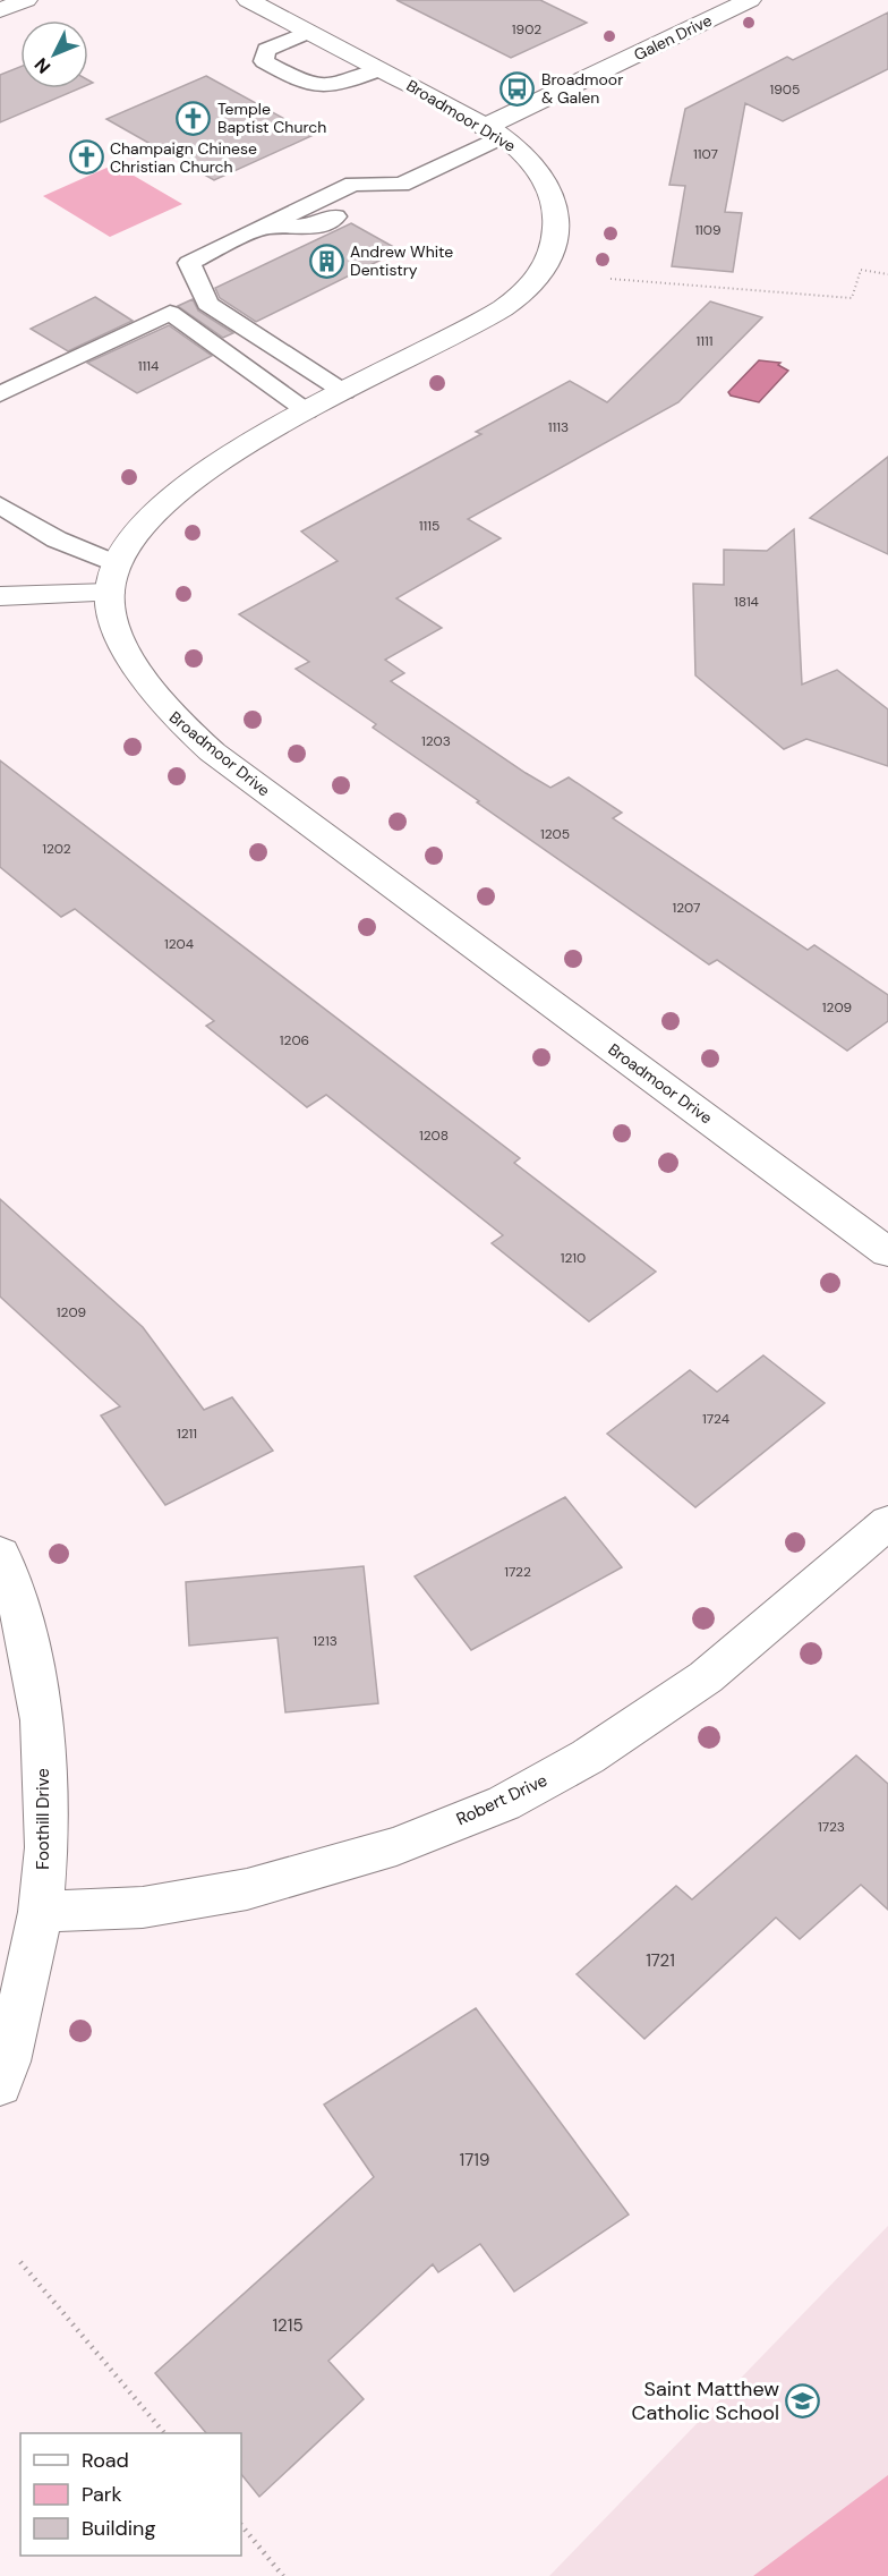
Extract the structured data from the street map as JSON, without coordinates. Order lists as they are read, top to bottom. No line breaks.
{"streets":{"street":["Galen Drive","Broadmoor Drive","Robert Drive","Foothill Drive"]},"crossings":[["Galen Drive","Broadmoor Drive"],["Robert Drive","Foothill Drive"]],"places":{"bus stop":["Broadmoor & Galen"],"church":["Temple Baptist Church","Champaign Chinese Christian Church"],"building":["Andrew White Dentistry"],"school or university":["Saint Matthew Catholic School"]},"house_numbers":["1902","1905","1107","1109","1111","1114","1113","1115","1814","1203","1205","1202","1207","1204","1209","1206","1208","1210","1209","1724","1211","1722","1213","1723","1721","1719","1215"],"legend":["Road","Park","Building"],"north":"bottom left"}
